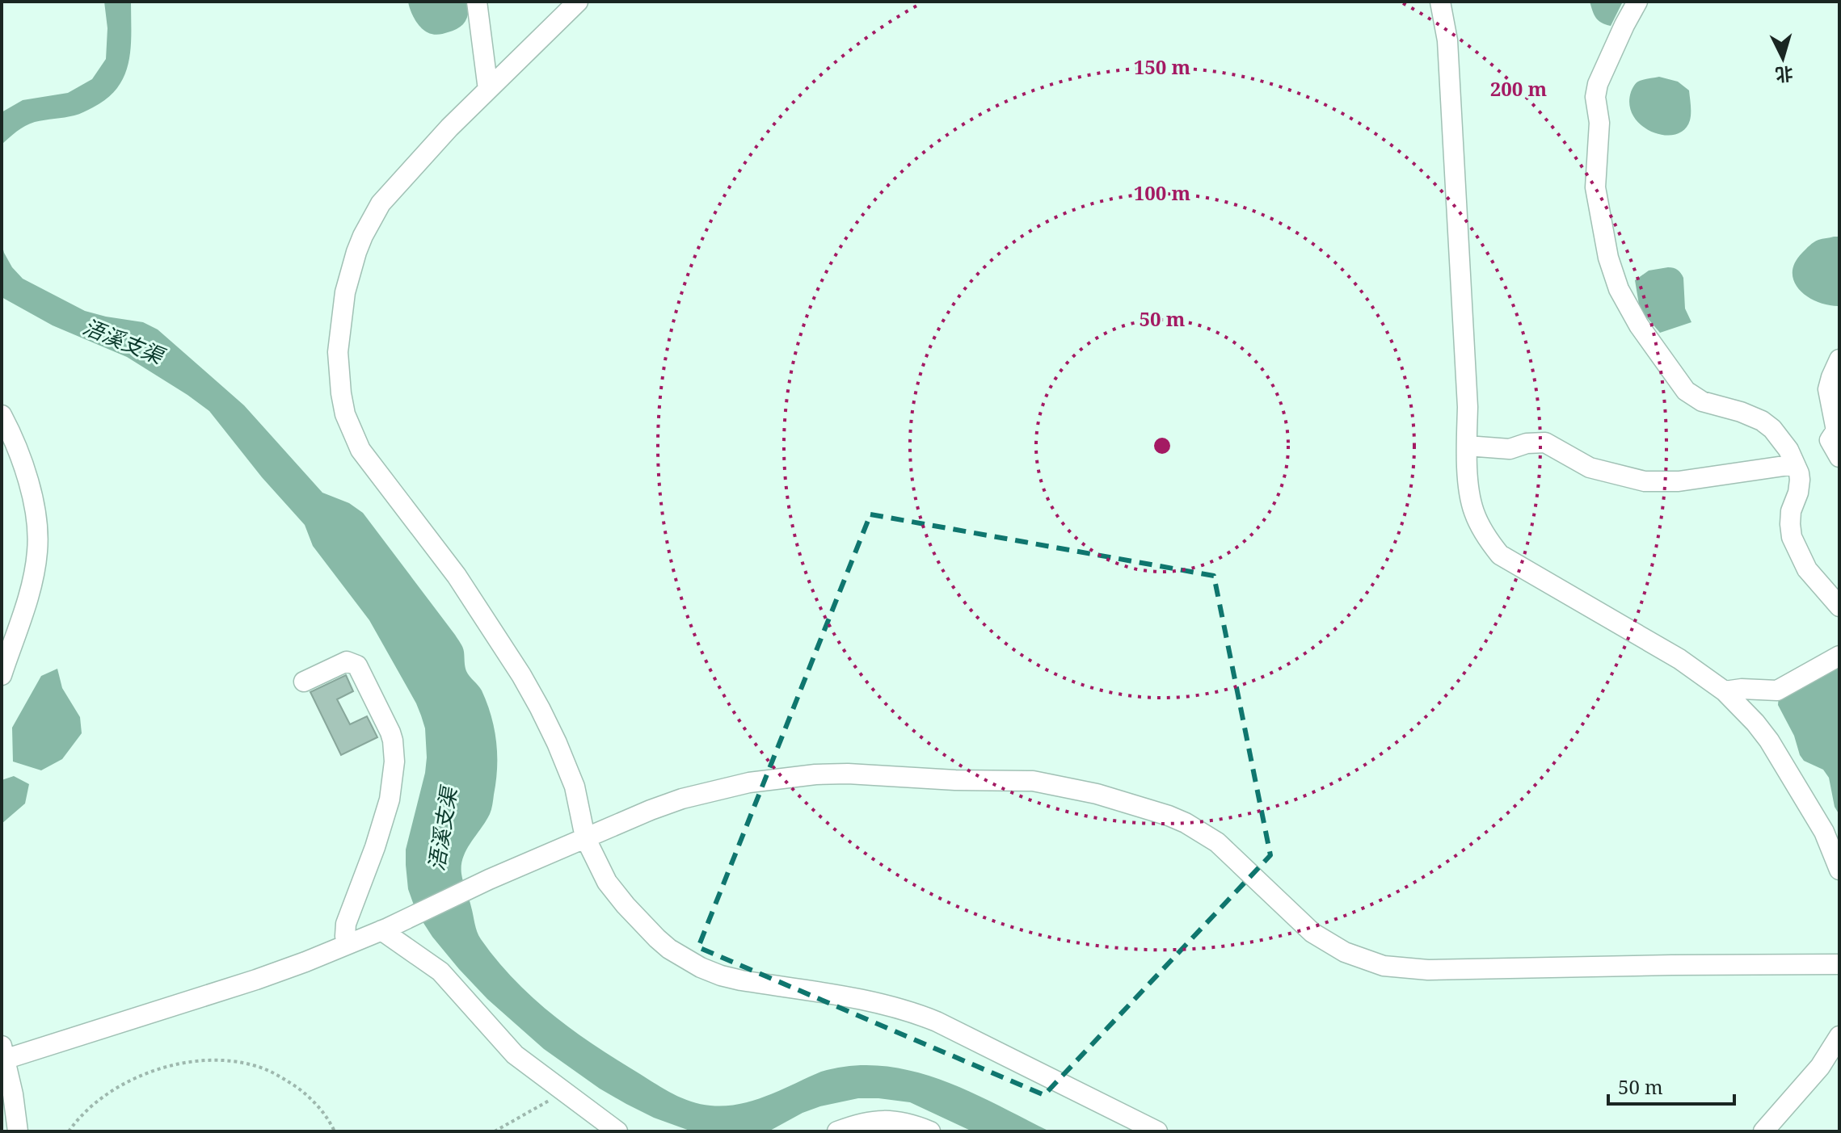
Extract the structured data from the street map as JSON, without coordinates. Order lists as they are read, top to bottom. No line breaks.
{"water":["浯溪支渠"],"scale_bar":"50 m","north":"bottom","rings":["150 m","200 m","100 m","50 m"]}
